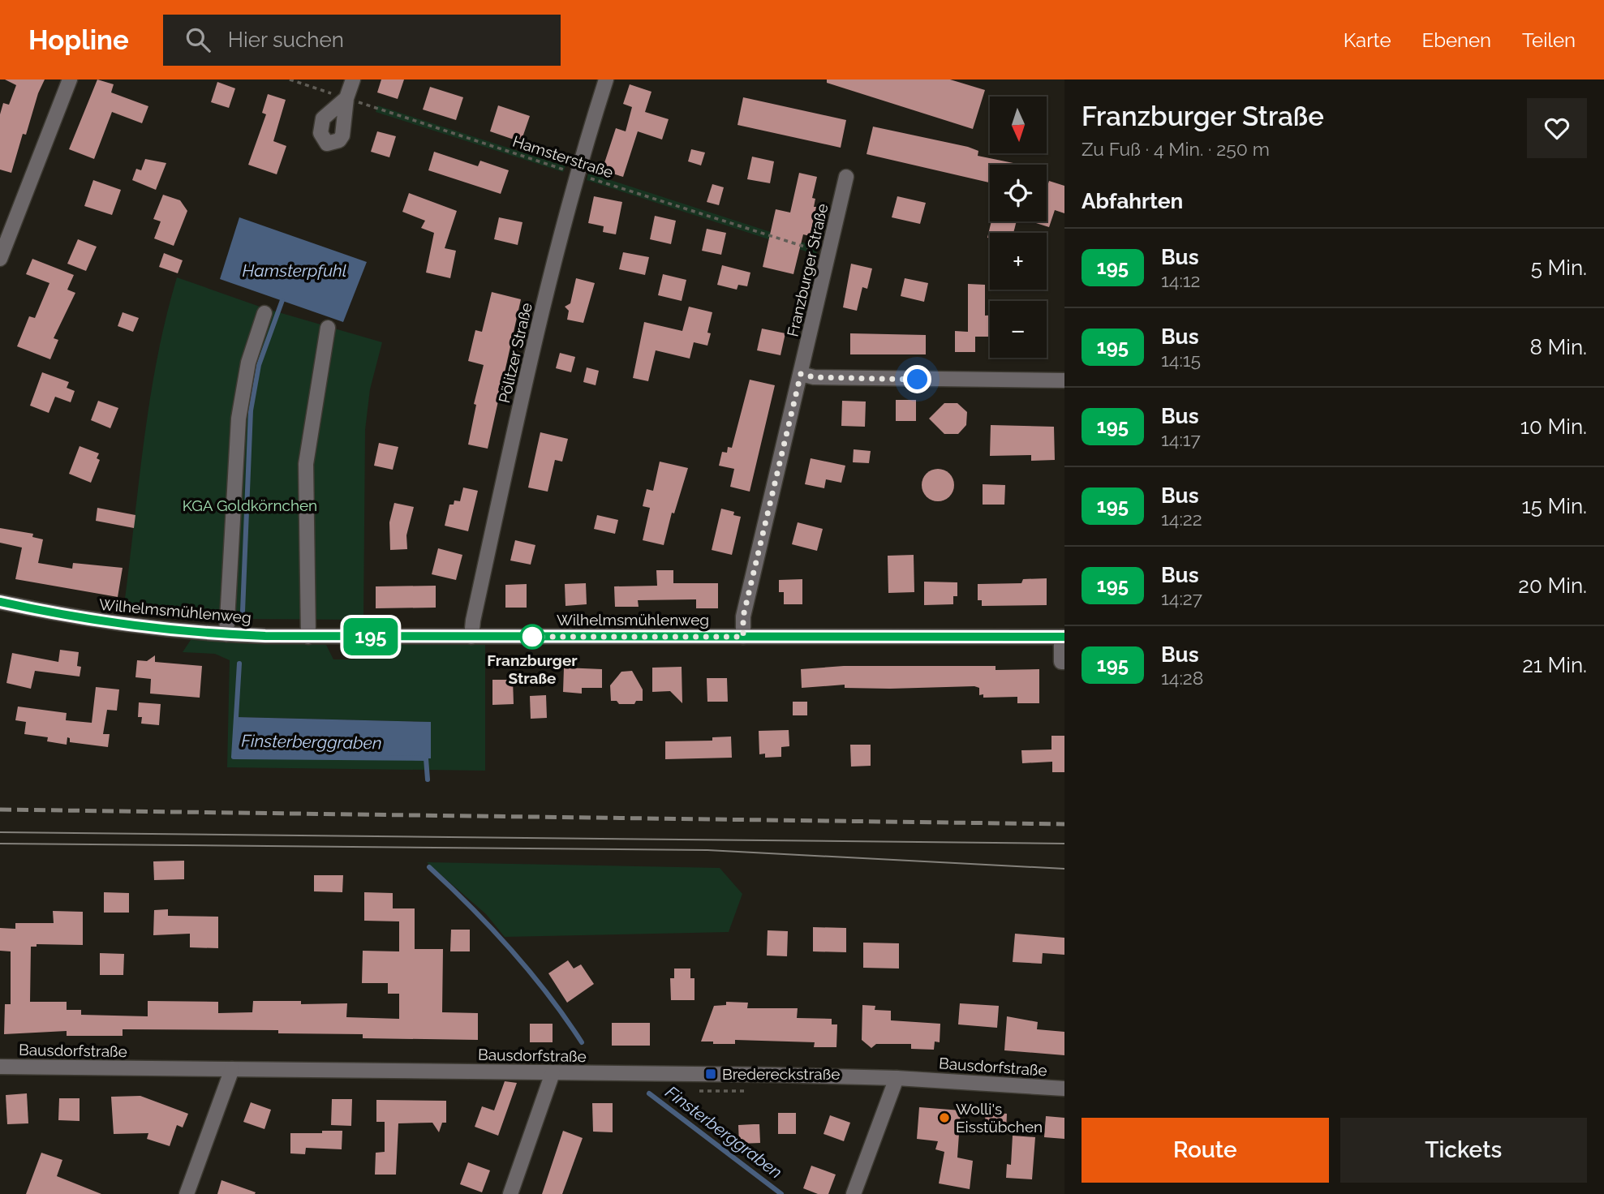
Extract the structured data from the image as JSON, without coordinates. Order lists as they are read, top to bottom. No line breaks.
{"streets":{"street":["Franzburger Straße","Pölitzer Straße","Wilhelmsmühlenweg","Bausdorfstraße"],"path":["Hamsterstraße"]},"crossings":[["Hamsterstraße","Franzburger Straße"],["Hamsterstraße","Pölitzer Straße"],["Franzburger Straße","Wilhelmsmühlenweg"],["Pölitzer Straße","Wilhelmsmühlenweg"]],"water":["Hamsterpfuhl","Finsterberggraben"],"parks":["KGA Goldkörnchen"],"places":{"other":["Franzburger Straße","Wolli's Eisstübchen"],"transit":["Bredereckstraße"]},"lines":["bus line 195"],"north":"bottom","page":{"header":"Hopline","search":"Hier suchen","nav":["Karte","Ebenen","Teilen"],"on_map":"195","heading":[["Franzburger Straße","Zu Fuß · 4 Min. · 250 m"],"Abfahrten"],"map_buttons":["+","−"],"list":[{"mark":"195","name":"Bus","note":"14:12","value":"5 Min."},{"mark":"195","name":"Bus","note":"14:15","value":"8 Min."},{"mark":"195","name":"Bus","note":"14:17","value":"10 Min."},{"mark":"195","name":"Bus","note":"14:22","value":"15 Min."},{"mark":"195","name":"Bus","note":"14:27","value":"20 Min."},{"mark":"195","name":"Bus","note":"14:28","value":"21 Min."}],"buttons":["Route","Tickets"]}}
